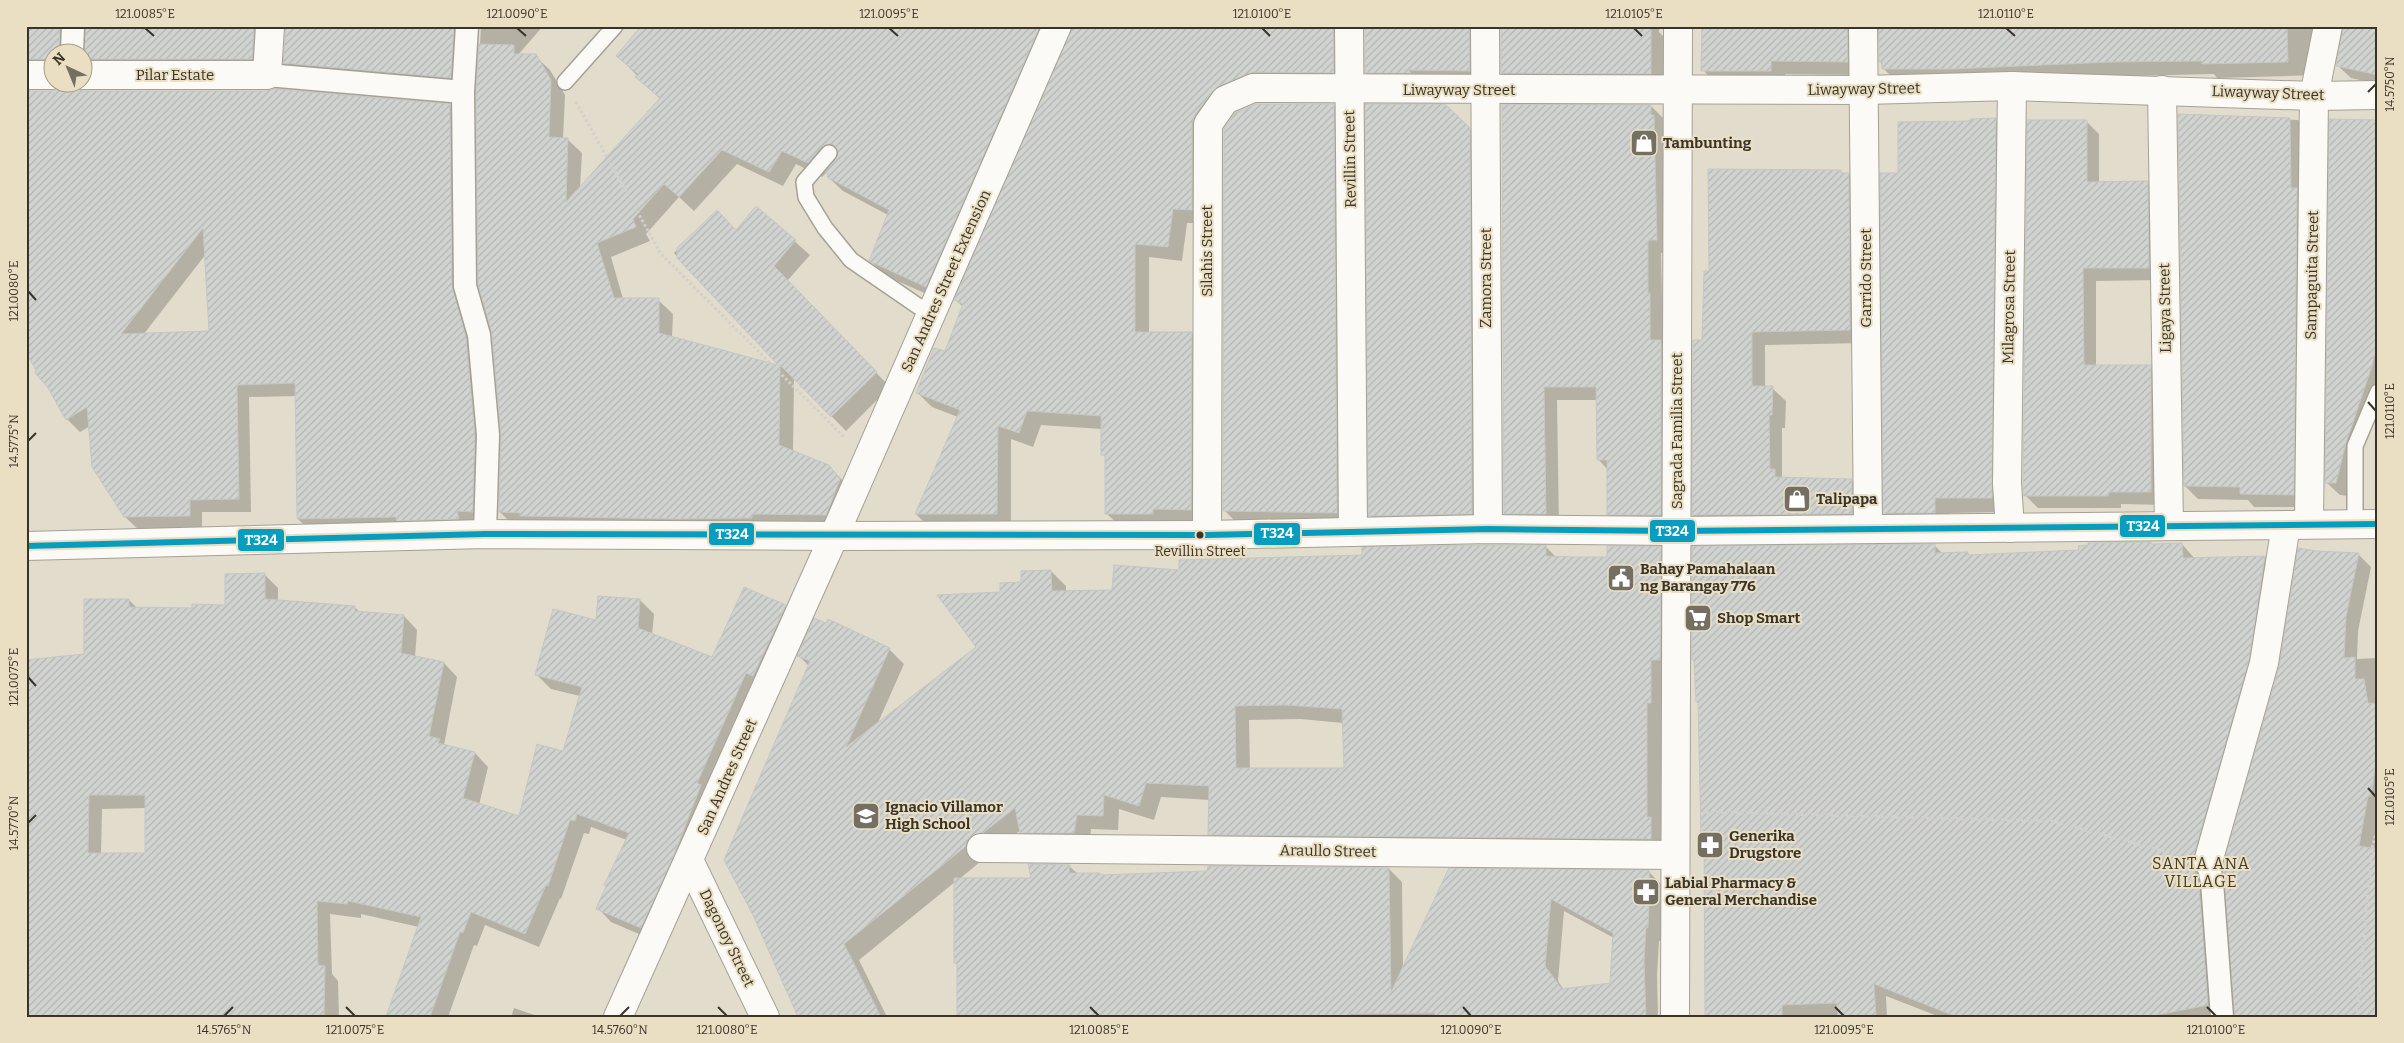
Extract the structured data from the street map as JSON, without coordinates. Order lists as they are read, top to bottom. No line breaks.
{"streets":{"street":["Pilar Estate","Liwayway Street","Revillin Street","Silahis Street","Sampaguita Street","Zamora Street","Garrido Street","San Andres Street Extension","Milagrosa Street","Ligaya Street","Sagrada Familia Street","San Andres Street","Araullo Street","Dagonoy Street"]},"crossings":[["Liwayway Street","Revillin Street"],["Liwayway Street","Silahis Street"],["Liwayway Street","Sampaguita Street"],["Liwayway Street","Zamora Street"],["Liwayway Street","Garrido Street"],["Liwayway Street","Milagrosa Street"],["Liwayway Street","Ligaya Street"],["Liwayway Street","Sagrada Familia Street"],["Revillin Street","Silahis Street"],["San Andres Street Extension","San Andres Street"],["Sagrada Familia Street","Araullo Street"],["San Andres Street","Dagonoy Street"]],"districts":["SANTA ANA VILLAGE"],"places":{"shop":["Tambunting","Talipapa"],"other":["Revillin Street"],"public building":["Bahay Pamahalaan ng Barangay 776"],"supermarket":["Shop Smart"],"school or university":["Ignacio Villamor High School"],"pharmacy":["Generika Drugstore","Labial Pharmacy & General Merchandise"]},"lines":["transit line T324"],"north":"top left","coordinates":["121.0085°E","121.0090°E","121.0095°E","121.0100°E","121.0105°E","121.0110°E","14.5750°N","121.0080°E","14.5775°N","121.0075°E","14.5770°N","14.5765°N","14.5760°N"]}
